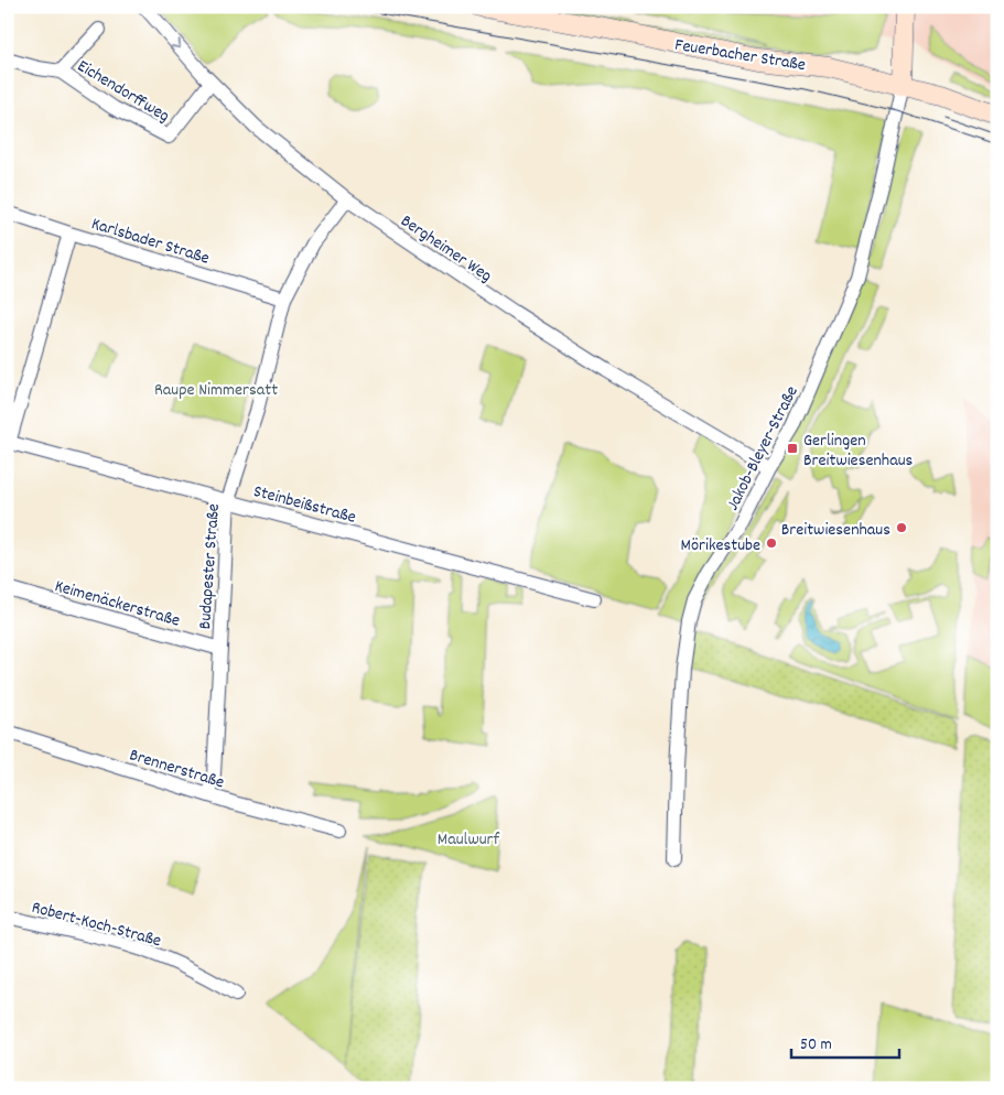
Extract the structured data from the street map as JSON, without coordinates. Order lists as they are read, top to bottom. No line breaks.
{"streets":{"main road":["Feuerbacher Straße"],"street":["Eichendorffweg","Karlsbader Straße","Bergheimer Weg","Jakob-Bleyer-Straße","Steinbeißstraße","Budapester Straße","Keimenäckerstraße","Brennerstraße","Robert-Koch-Straße"]},"crossings":[["Feuerbacher Straße","Jakob-Bleyer-Straße"],["Eichendorffweg","Bergheimer Weg"],["Karlsbader Straße","Budapester Straße"],["Bergheimer Weg","Jakob-Bleyer-Straße"],["Bergheimer Weg","Budapester Straße"],["Steinbeißstraße","Budapester Straße"],["Budapester Straße","Keimenäckerstraße"],["Budapester Straße","Brennerstraße"]],"parks":["Raupe Nimmersatt","Maulwurf"],"places":{"transit":["Gerlingen Breitwiesenhaus"],"other":["Breitwiesenhaus","Mörikestube"]},"scale_bar":"50 m"}
